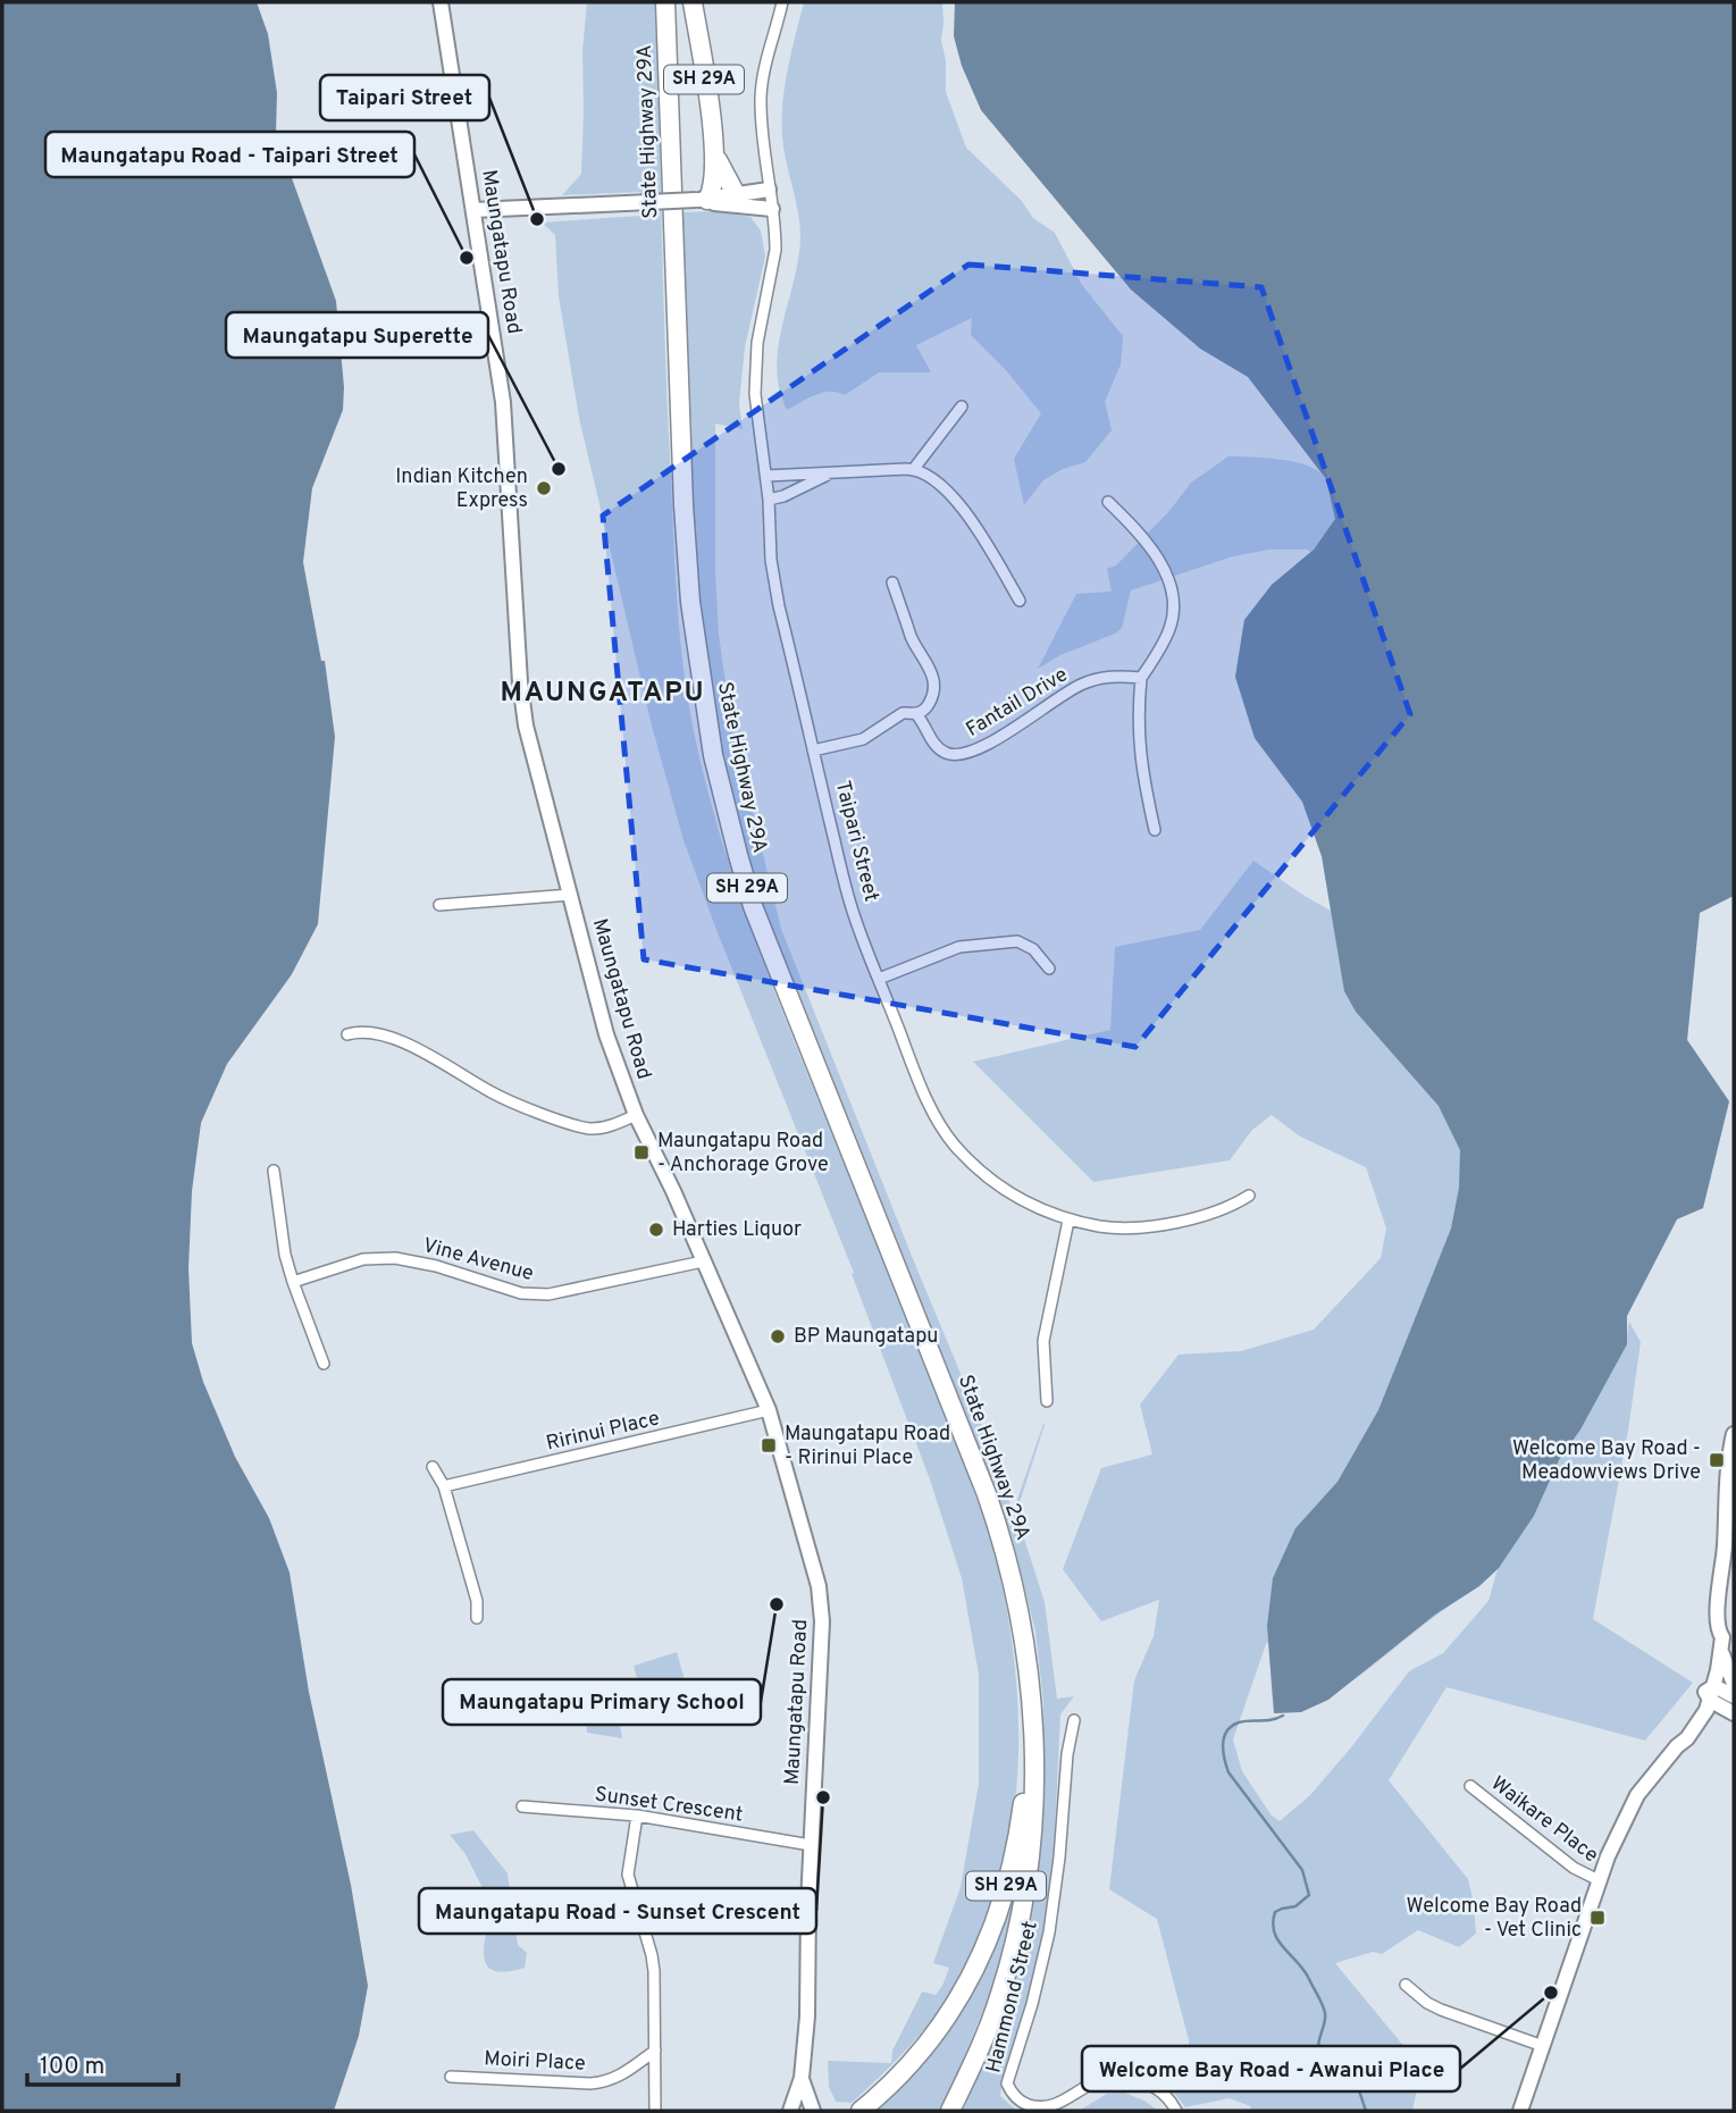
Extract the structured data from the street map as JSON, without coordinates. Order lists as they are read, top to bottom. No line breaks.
{"streets":{"highway":["SH 29A","State Highway 29A"],"street":["Maungatapu Road","Fantail Drive","Taipari Street","Vine Avenue","Ririnui Place","Sunset Crescent","Waikare Place","Hammond Street","Moiri Place"]},"crossings":[["Maungatapu Road","Vine Avenue"],["Maungatapu Road","Ririnui Place"],["Maungatapu Road","Sunset Crescent"]],"districts":["MAUNGATAPU"],"places":{"other":["Taipari Street","Maungatapu Road - Taipari Street","Maungatapu Superette","Indian Kitchen Express","Harties Liquor","BP Maungatapu","Maungatapu Primary School","Maungatapu Road - Sunset Crescent","Welcome Bay Road - Awanui Place"],"transit":["Maungatapu Road - Anchorage Grove","Maungatapu Road - Ririnui Place","Welcome Bay Road - Meadowviews Drive","Welcome Bay Road - Vet Clinic"]},"scale_bar":"100 m"}
